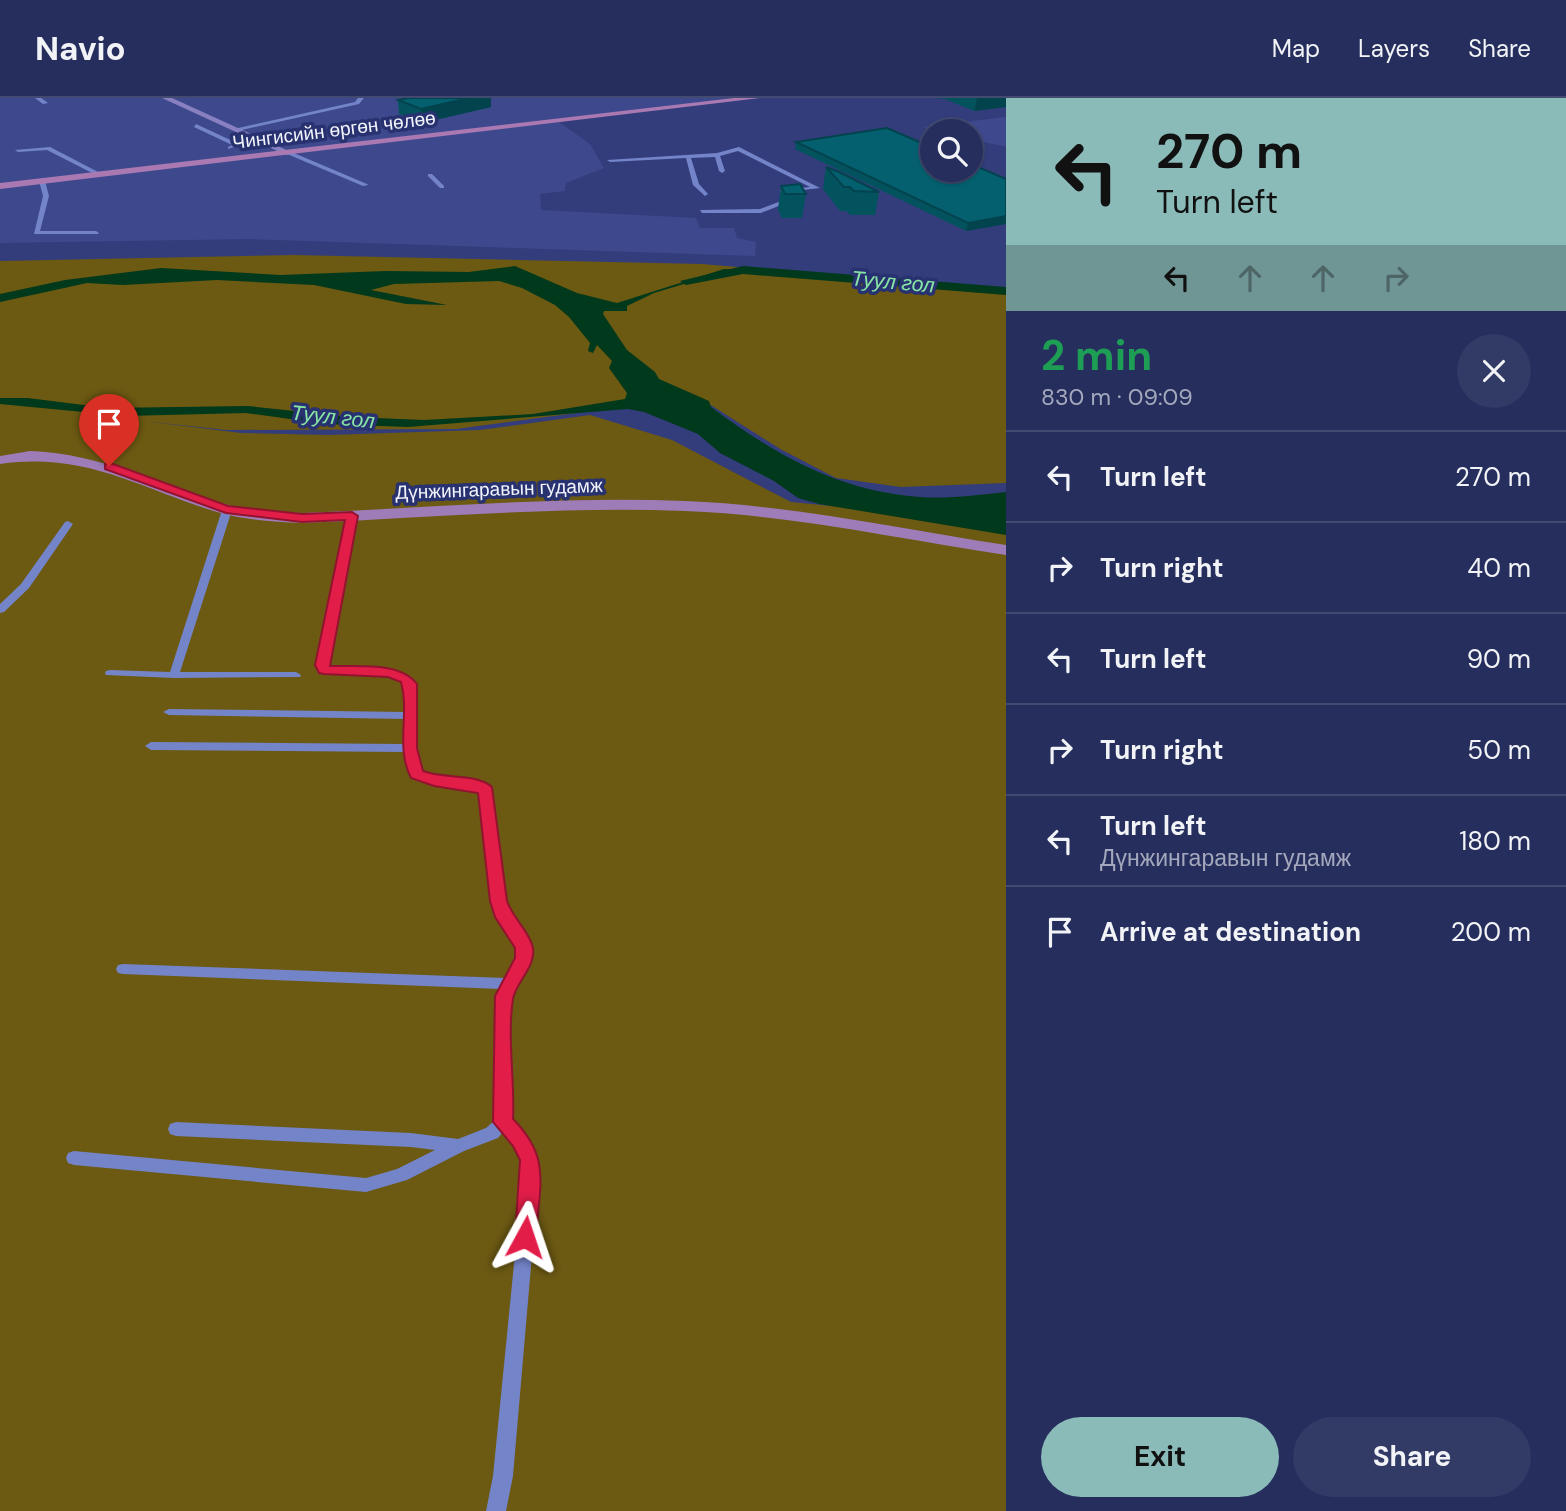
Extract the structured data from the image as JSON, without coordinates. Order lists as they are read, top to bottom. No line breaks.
{"streets":{"highway":["Чингисийн өргөн чөлөө"],"main road":["Дүнжингаравын гудамж"]},"water":["Туул гол"],"page":{"header":"Navio","nav":["Map","Layers","Share"],"turn":["270 m","Turn left"],"heading":["2 min","830 m · 09:09"],"list":[{"name":"Turn left","value":"270 m"},{"name":"Turn right","value":"40 m"},{"name":"Turn left","value":"90 m"},{"name":"Turn right","value":"50 m"},{"name":"Turn left","note":"Дүнжингаравын гудамж","value":"180 m"},{"name":"Arrive at destination","value":"200 m"}],"buttons":["Exit","Share"]}}
